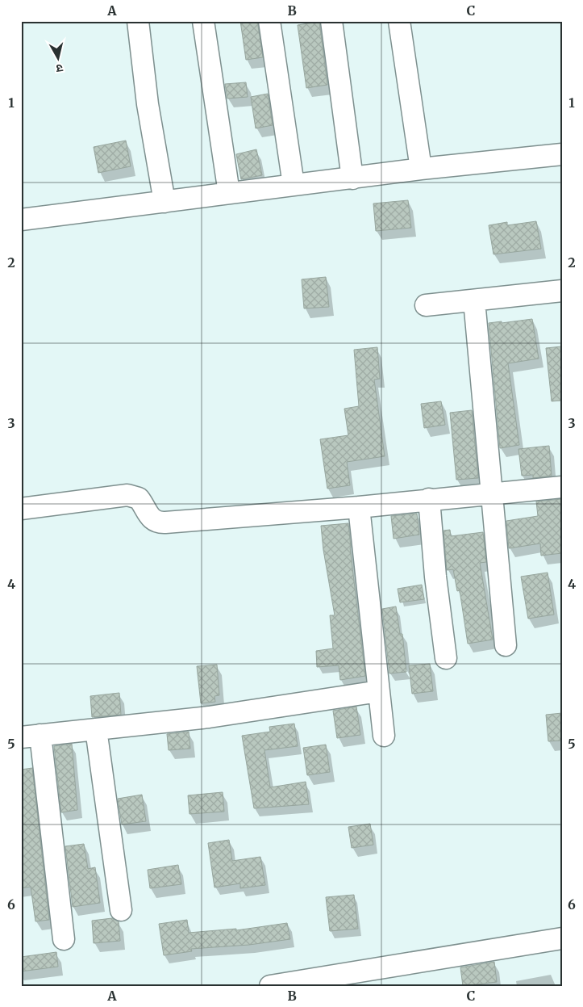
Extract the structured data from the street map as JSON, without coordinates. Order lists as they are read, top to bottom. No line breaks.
{"north":"bottom","grid":{"columns":["A","B","C"],"rows":["1","2","3","4","5","6"]}}
